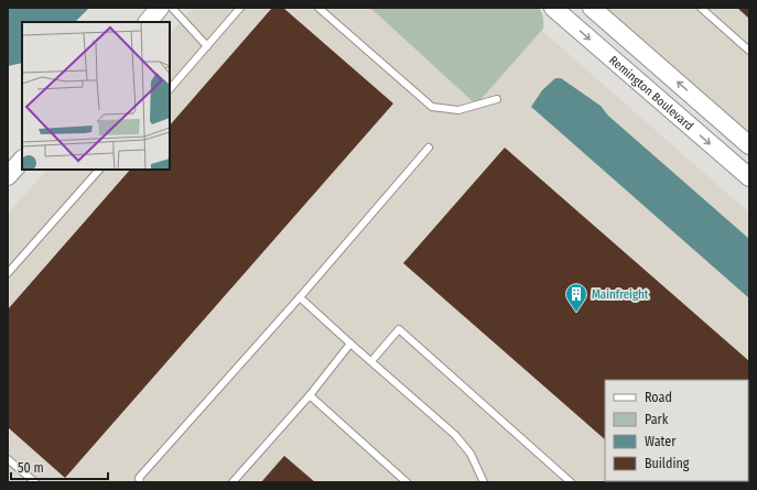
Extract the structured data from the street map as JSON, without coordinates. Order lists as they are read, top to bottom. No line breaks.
{"streets":{"street":["Remington Boulevard"]},"places":{"building":["Mainfreight"]},"legend":["Road","Park","Water","Building"],"scale_bar":"50 m"}
